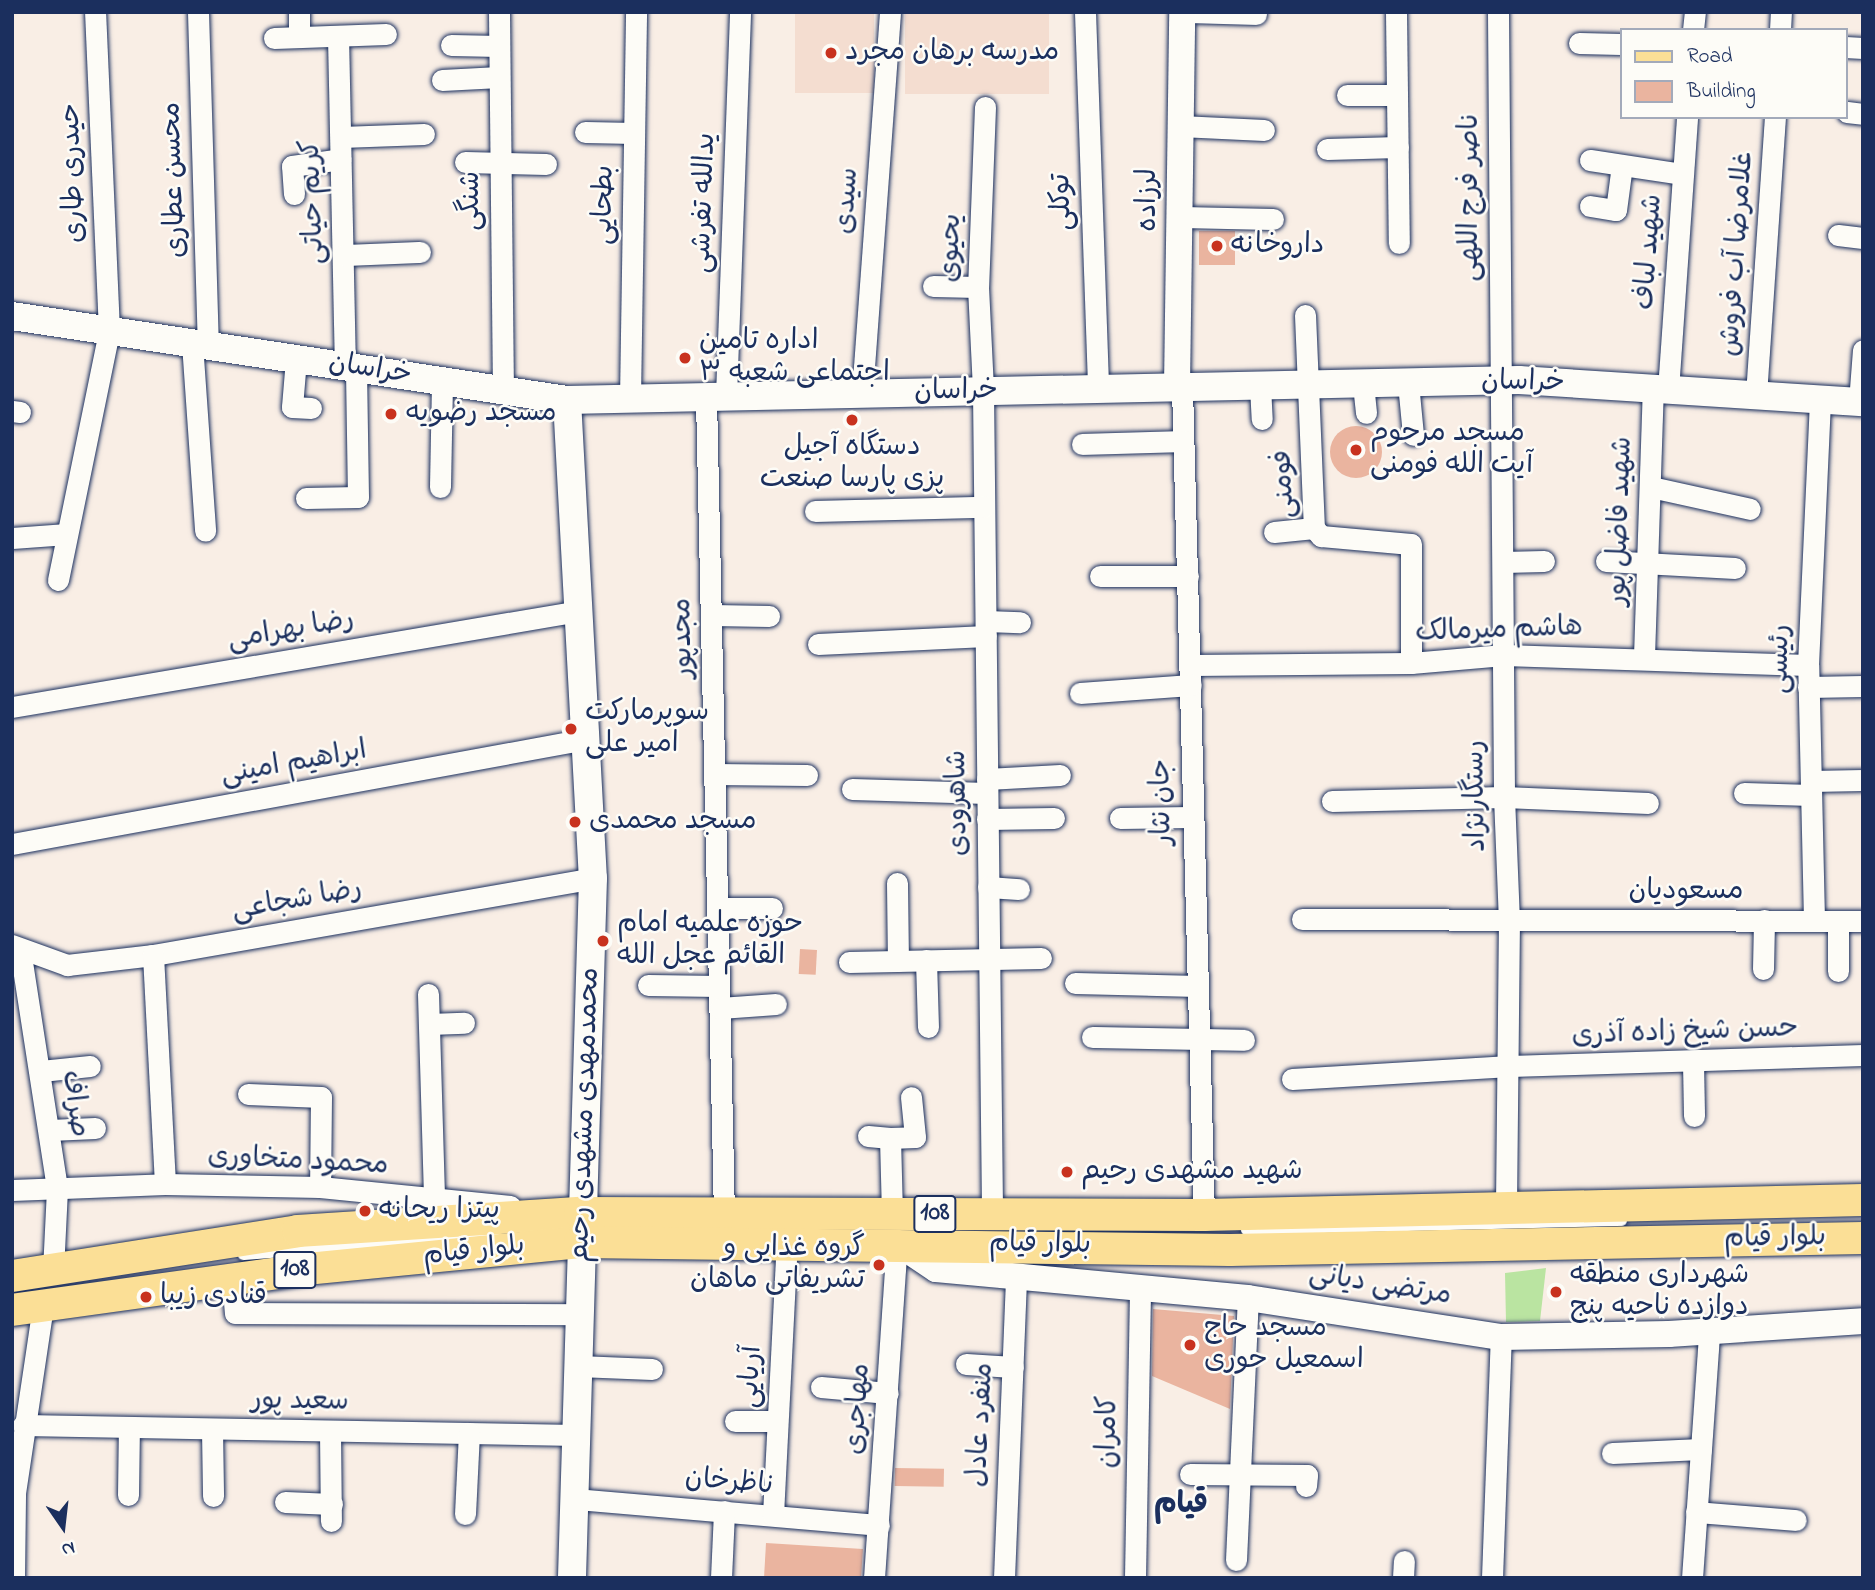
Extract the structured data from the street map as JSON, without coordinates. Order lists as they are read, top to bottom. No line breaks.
{"streets":{"main road":["خراسان","محمدمهدی مشهدی رحیم","108","بلوار قیام"],"street":["حیدری طاری","محسن عطاری","ناصر فرج اللهی","لرزاده","شنگی","سیدی","کریم حیاتی","توکلی","یدالله تفرشی","بطحایی","یحیوی","شهید لباف","غلامرضا آب فروش","فومنی","شهید فاضل پور","رضا بهرامی","هاشم میرمالک","مجدپور","رئیسی","ابراهیم امینی","رستگارنژاد","جان نثار","شاهرودی","مسعودیان","رضا شجاعی","حسن شیخ زاده آذری","صراف","محمود متخاوری","مرتضی دیانی","آریایی","سعید پور","مهاجری","منفرد عادل","کامران","ناظرخان"]},"crossings":[["حیدری طاری","خراسان"],["محسن عطاری","خراسان"],["ناصر فرج اللهی","خراسان"],["ناصر فرج اللهی","رستگارنژاد"],["لرزاده","خراسان"],["لرزاده","جان نثار"],["شنگی","خراسان"],["سیدی","خراسان"],["کریم حیاتی","خراسان"],["توکلی","خراسان"],["یدالله تفرشی","خراسان"],["یدالله تفرشی","مجدپور"],["بطحایی","خراسان"],["یحیوی","خراسان"],["یحیوی","شاهرودی"],["شهید لباف","خراسان"],["شهید لباف","شهید فاضل پور"],["غلامرضا آب فروش","خراسان"],["خراسان","فومنی"],["خراسان","شهید فاضل پور"],["خراسان","مجدپور"],["خراسان","رئیسی"],["خراسان","رستگارنژاد"],["خراسان","جان نثار"],["خراسان","شاهرودی"],["خراسان","محمدمهدی مشهدی رحیم"],["فومنی","هاشم میرمالک"],["شهید فاضل پور","هاشم میرمالک"],["رضا بهرامی","محمدمهدی مشهدی رحیم"],["هاشم میرمالک","رئیسی"],["هاشم میرمالک","رستگارنژاد"],["هاشم میرمالک","جان نثار"],["مجدپور","بلوار قیام"],["رئیسی","مسعودیان"],["ابراهیم امینی","محمدمهدی مشهدی رحیم"],["رستگارنژاد","مسعودیان"],["رستگارنژاد","حسن شیخ زاده آذری"],["رستگارنژاد","بلوار قیام"],["جان نثار","بلوار قیام"],["شاهرودی","بلوار قیام"],["رضا شجاعی","صراف"],["رضا شجاعی","محمدمهدی مشهدی رحیم"],["صراف","محمود متخاوری"],["صراف","بلوار قیام"],["محمدمهدی مشهدی رحیم","محمود متخاوری"],["محمدمهدی مشهدی رحیم","بلوار قیام"],["محمدمهدی مشهدی رحیم","سعید پور"],["محمدمهدی مشهدی رحیم","ناظرخان"],["محمود متخاوری","بلوار قیام"],["بلوار قیام","مرتضی دیانی"],["بلوار قیام","آریایی"],["بلوار قیام","مهاجری"],["مرتضی دیانی","مهاجری"],["مرتضی دیانی","منفرد عادل"],["مرتضی دیانی","کامران"],["آریایی","ناظرخان"],["مهاجری","ناظرخان"]],"districts":["قیام"],"places":["مدرسه برهان مجرد","داروخانه","اداره تامین اجتماعی شعبه ۳","مسجد رضویه","دستگاه آجیل پزی پارسا صنعت","مسجد مرحوم آیت الله فومنی","سوپرمارکت امیر علی","مسجد محمدی","حوزه علمیه امام القائم عجل الله","شهید مشهدی رحیم","پیتزا ریحانه","گروه غذایی و تشریفاتی ماهان","شهرداری منطقه دوازده ناحیه پنج","قنادی زیبا","مسجد حاج اسمعیل حوری"],"legend":["Road","Building"],"north":"bottom"}
